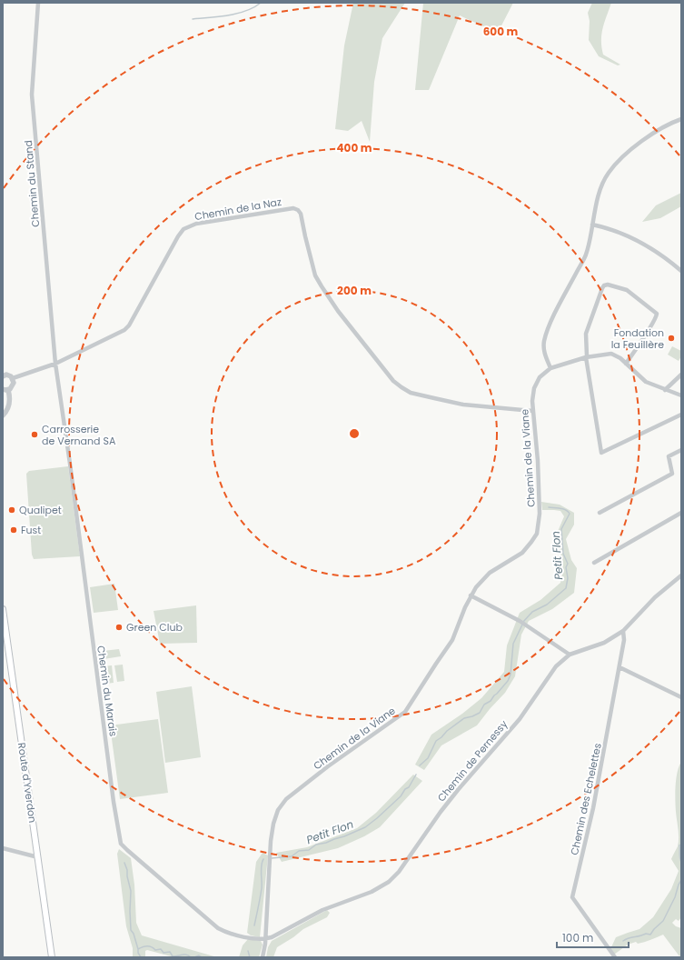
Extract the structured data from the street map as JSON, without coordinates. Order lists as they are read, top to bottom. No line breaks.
{"streets":{"main road":["Route d'Yverdon"],"street":["Chemin du Stand","Chemin de la Naz","Chemin de la Viane","Chemin du Marais","Chemin de Pernessy","Chemin des Echelettes"]},"crossings":[["Chemin du Stand","Chemin de la Naz"],["Chemin du Stand","Chemin du Marais"],["Chemin de la Naz","Chemin de la Viane"],["Chemin de la Naz","Chemin du Marais"],["Chemin de la Viane","Chemin du Marais"],["Chemin de la Viane","Chemin de Pernessy"],["Chemin du Marais","Chemin de Pernessy"],["Chemin de Pernessy","Chemin des Echelettes"]],"water":["Petit Flon"],"places":["Fondation la Feuillère","Carrosserie de Vernand SA","Qualipet","Fust","Green Club"],"scale_bar":"100 m","rings":["600 m","400 m","200 m"]}
